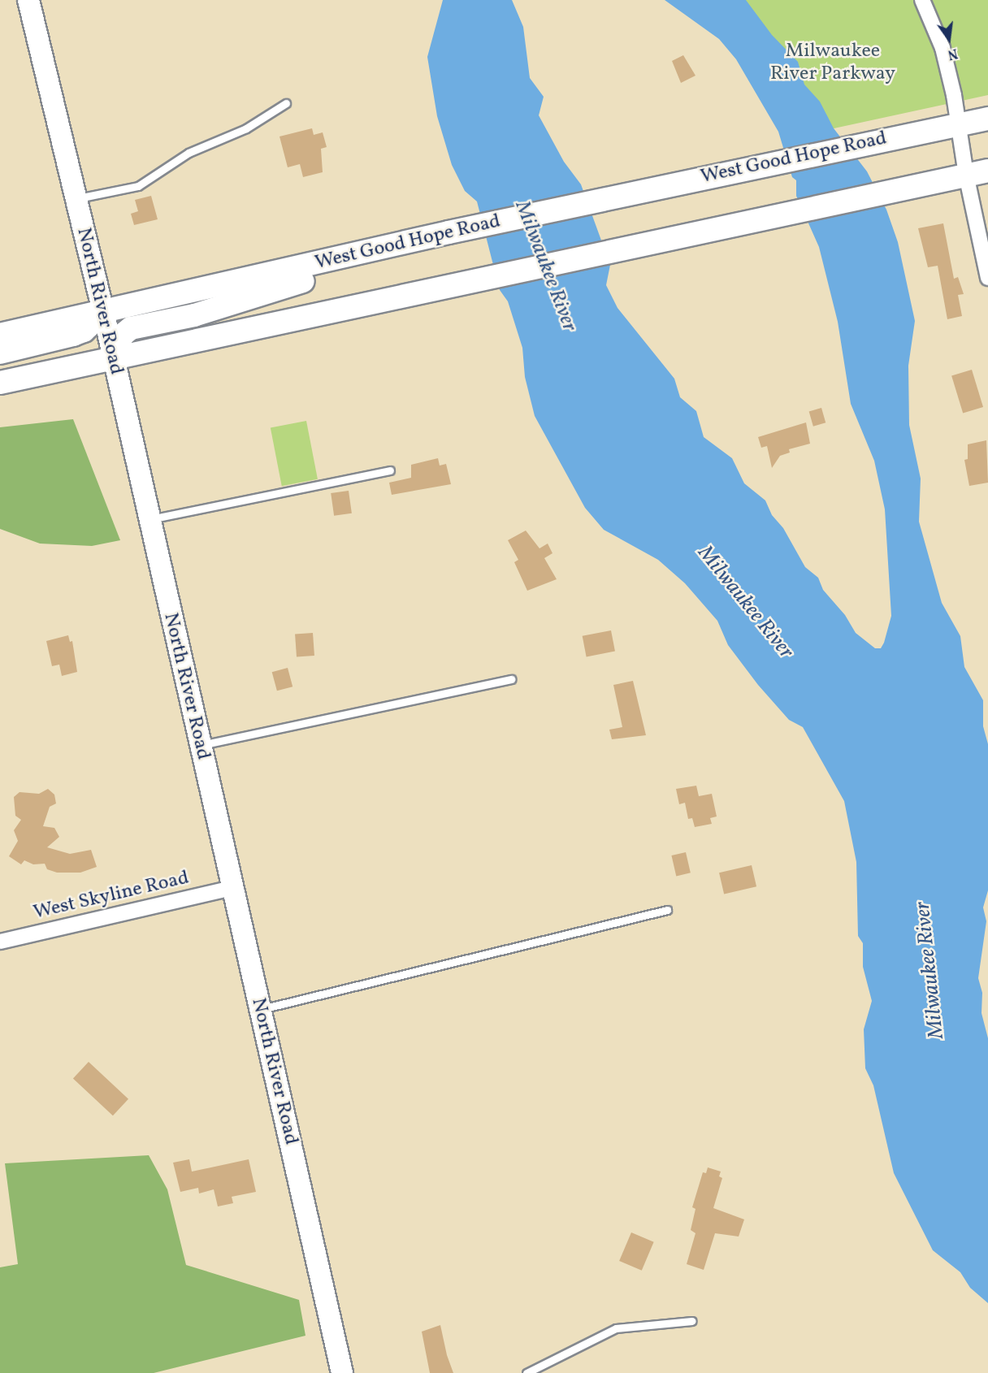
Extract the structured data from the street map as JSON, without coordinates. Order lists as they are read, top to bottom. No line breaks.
{"streets":{"main road":["West Good Hope Road"],"street":["North River Road","West Skyline Road"]},"crossings":[["West Good Hope Road","North River Road"],["North River Road","West Skyline Road"]],"water":["Milwaukee River"],"parks":["Milwaukee River Parkway"],"north":"bottom"}
